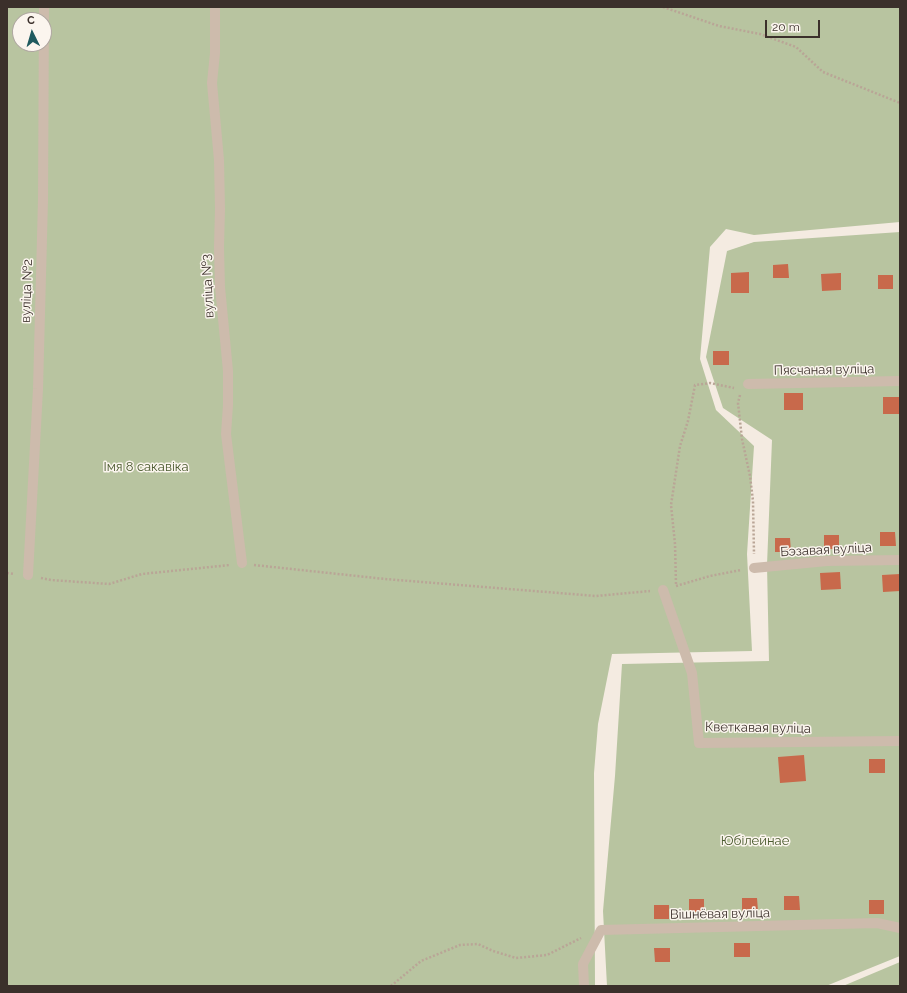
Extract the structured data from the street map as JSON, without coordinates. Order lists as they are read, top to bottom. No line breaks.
{"streets":{"street":["вуліца №3","вуліца №2","Пясчаная вуліца","Бэзавая вуліца","Кветкавая вуліца","Вішнёвая вуліца"]},"parks":["Імя 8 сакавіка","Юбілейнае"],"scale_bar":"20 m","north":"top"}
